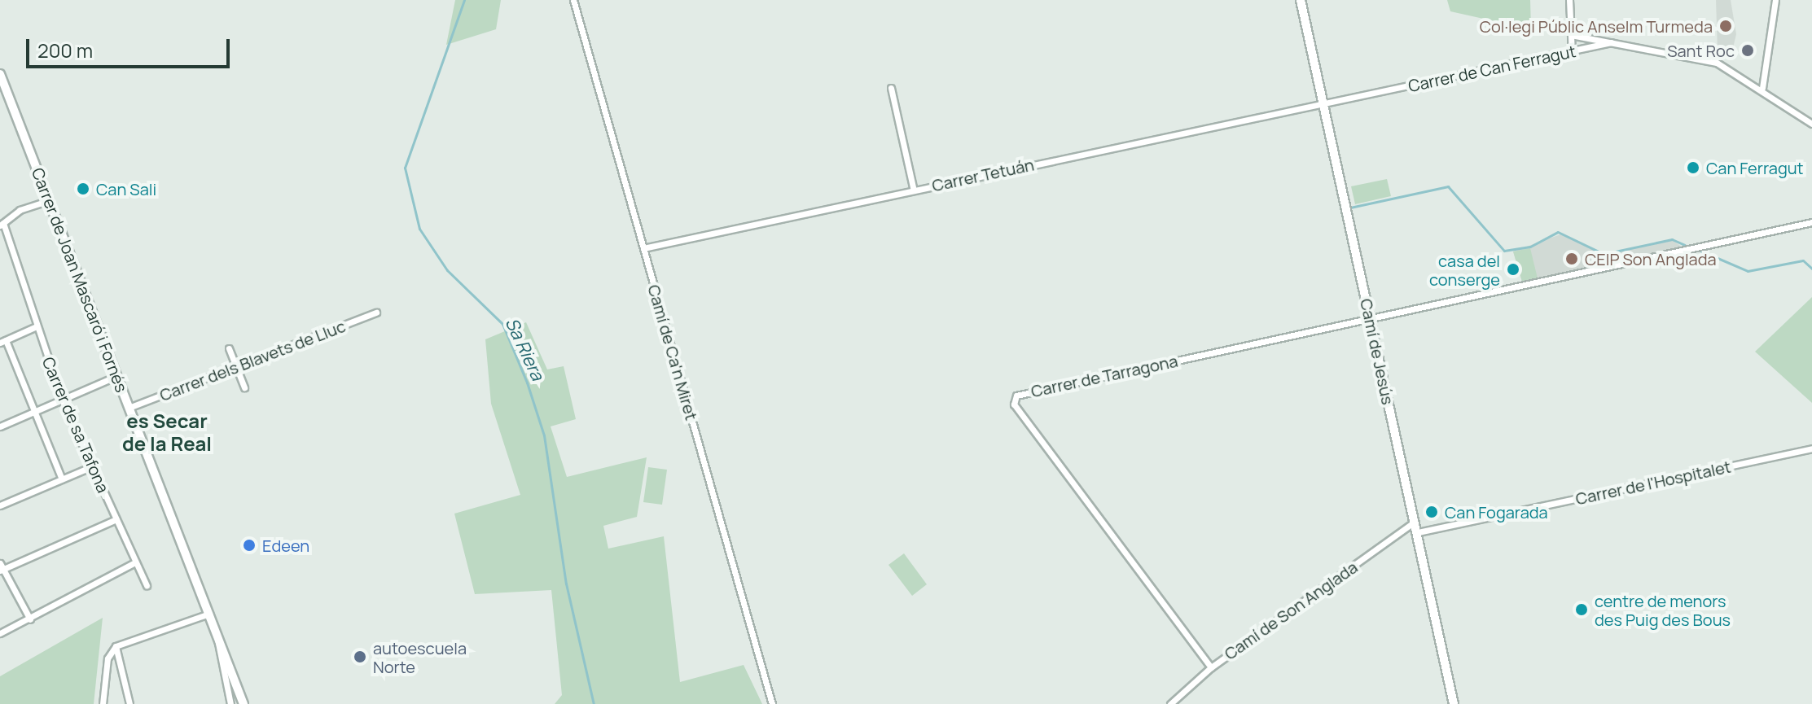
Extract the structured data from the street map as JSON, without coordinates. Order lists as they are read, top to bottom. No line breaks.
{"streets":{"street":["Carrer de Can Ferragut","Carrer Tetuán","Carrer de Joan Mascaró i Fornés","Camí de Jesús","Camí de Ca'n Miret","Carrer dels Blavets de Lluc","Carrer de Tarragona","Carrer de sa Tafona","Carrer de l'Hospitalet","Camí de Son Anglada"]},"crossings":[["Carrer de Can Ferragut","Carrer Tetuán"],["Carrer de Can Ferragut","Camí de Jesús"],["Carrer Tetuán","Camí de Jesús"],["Carrer Tetuán","Camí de Ca'n Miret"],["Carrer de Joan Mascaró i Fornés","Carrer dels Blavets de Lluc"],["Camí de Jesús","Carrer de Tarragona"],["Camí de Jesús","Carrer de l'Hospitalet"],["Camí de Jesús","Camí de Son Anglada"],["Carrer de Tarragona","Camí de Son Anglada"]],"districts":["es Secar de la Real"],"water":["Sa Riera"],"places":["Col·legi Públic Anselm Turmeda","Sant Roc","Can Ferragut","Can Sali","CEIP Son Anglada","casa del conserge","Can Fogarada","Edeen","centre de menors des Puig des Bous","autoescuela Norte"],"scale_bar":"200 m"}
